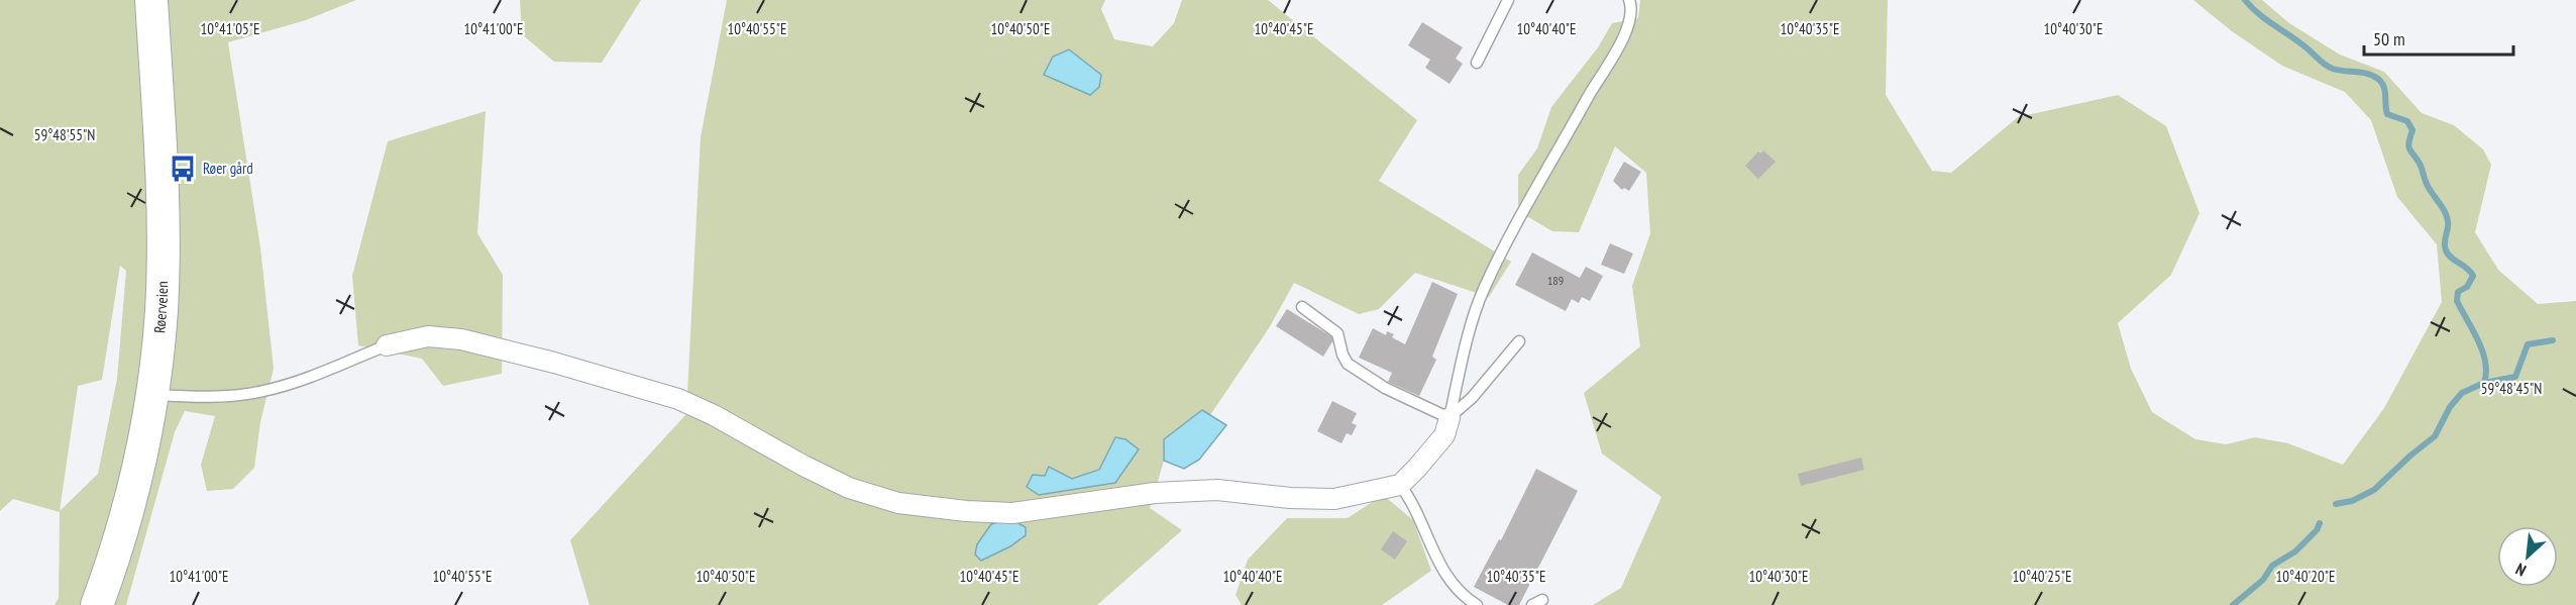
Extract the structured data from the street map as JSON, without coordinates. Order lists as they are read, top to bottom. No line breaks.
{"streets":{"main road":["Røerveien"]},"places":{"bus stop":["Røer gård"]},"house_numbers":["189"],"scale_bar":"50 m","north":"bottom left","coordinates":["10°41'05\"E","10°41'00\"E","10°40'55\"E","10°40'50\"E","10°40'45\"E","10°40'40\"E","10°40'35\"E","10°40'30\"E","59°48'55\"N","59°48'45\"N","10°40'25\"E","10°40'20\"E"]}
